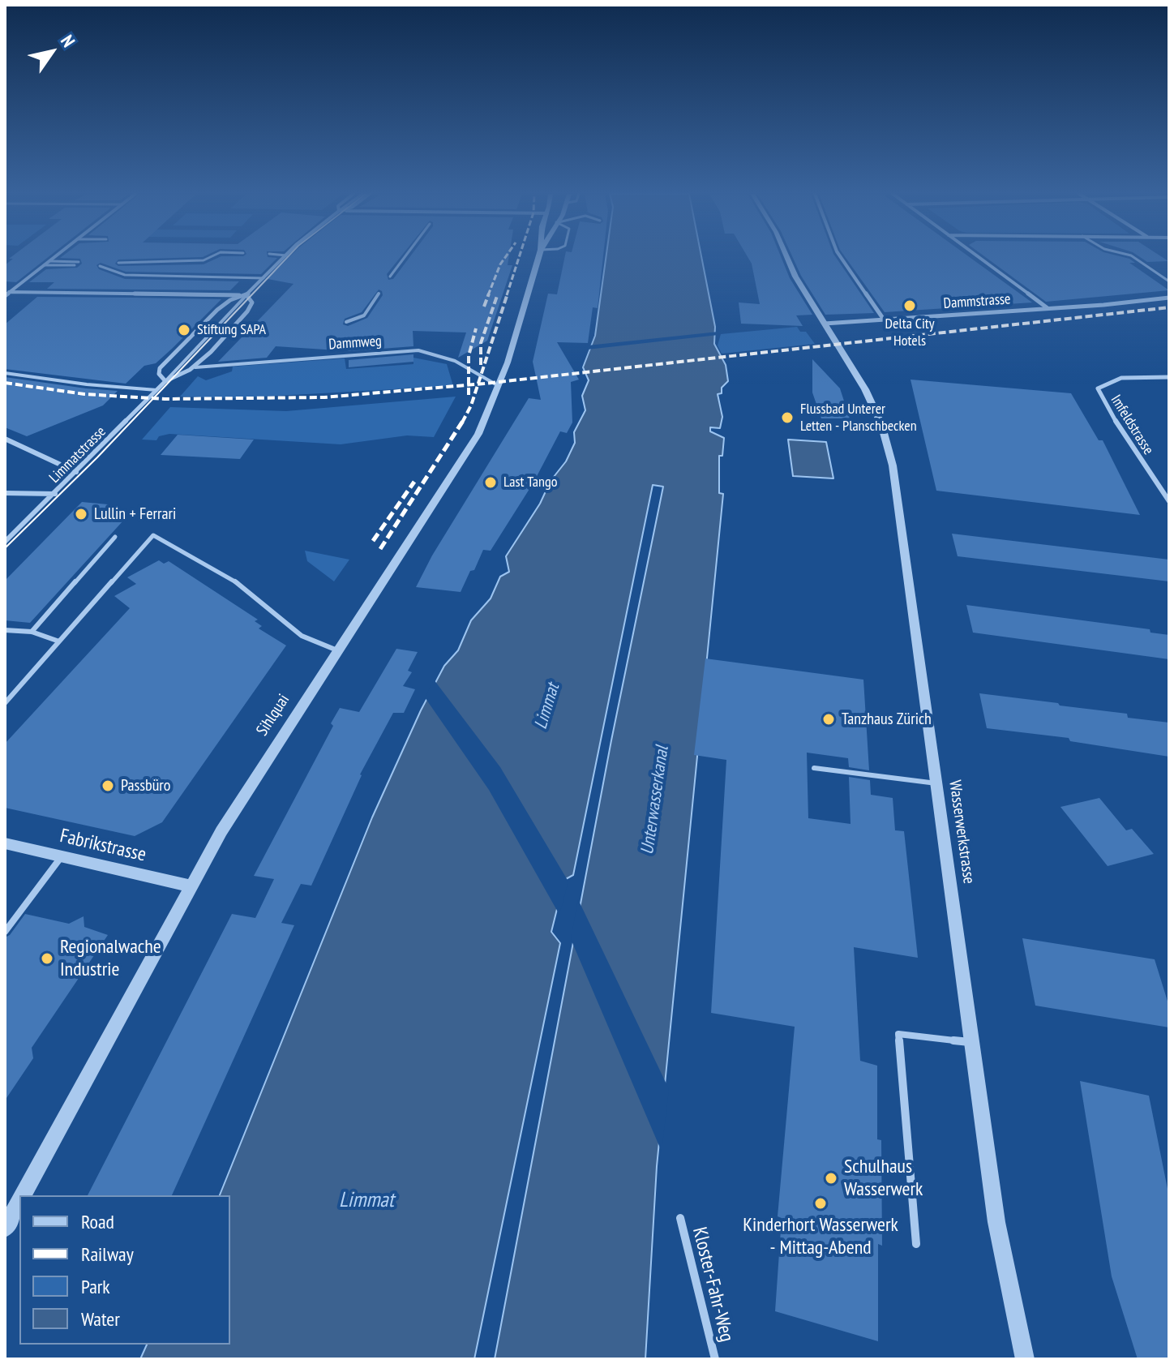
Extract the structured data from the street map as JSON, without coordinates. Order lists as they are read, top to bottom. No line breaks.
{"streets":{"street":["Dammstrasse","Imfeldstrasse","Limmatstrasse","Sihlquai","Wasserwerkstrasse","Fabrikstrasse"],"lane":["Dammweg","Kloster-Fahr-Weg"]},"crossings":[["Dammstrasse","Wasserwerkstrasse"],["Dammweg","Limmatstrasse"],["Dammweg","Sihlquai"],["Sihlquai","Fabrikstrasse"]],"water":["Limmat","Unterwasserkanal"],"places":["Delta City Hotels","Stiftung SAPA","Flussbad Unterer Letten - Planschbecken","Last Tango","Lullin + Ferrari","Tanzhaus Zürich","Passbüro","Regionalwache Industrie","Schulhaus Wasserwerk","Kinderhort Wasserwerk - Mittag-Abend"],"legend":["Road","Railway","Park","Water"],"north":"top right"}
